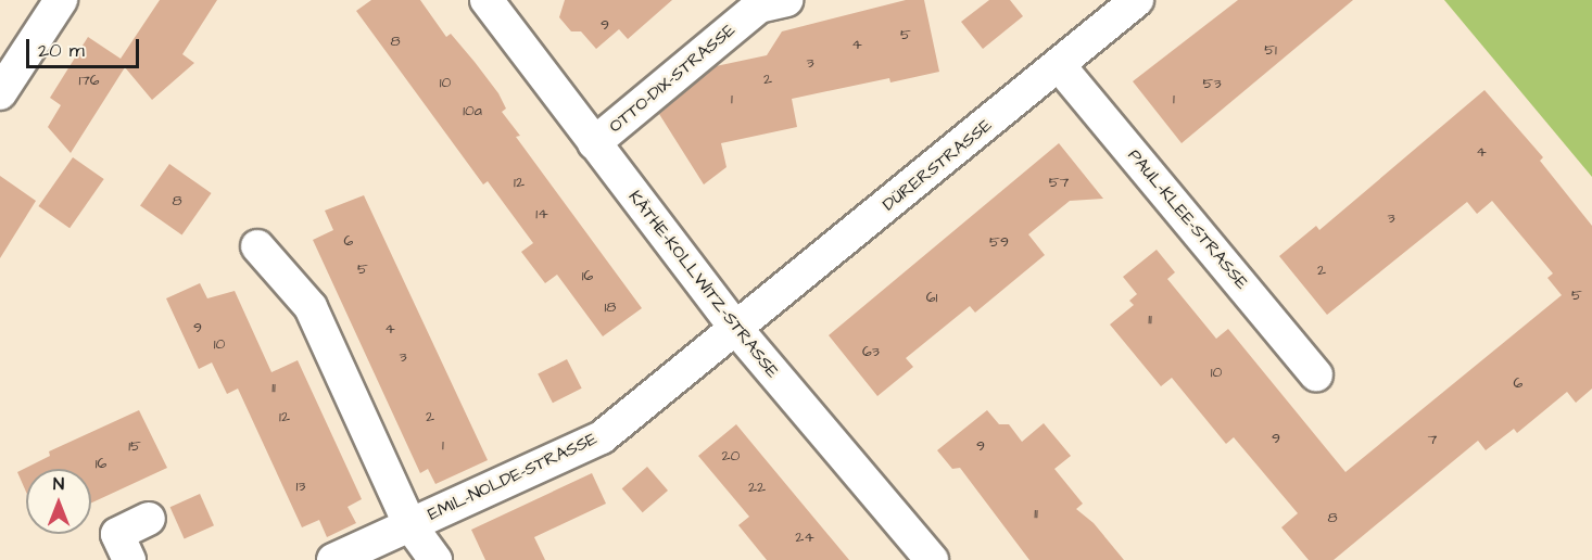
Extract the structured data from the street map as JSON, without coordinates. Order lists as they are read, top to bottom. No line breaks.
{"streets":{"street":["OTTO-DIX-STRASSE","DÜRERSTRASSE","PAUL-KLEE-STRASSE","KÄTHE-KOLLWITZ-STRASSE","EMIL-NOLDE-STRASSE"]},"crossings":[["OTTO-DIX-STRASSE","KÄTHE-KOLLWITZ-STRASSE"],["DÜRERSTRASSE","PAUL-KLEE-STRASSE"],["DÜRERSTRASSE","KÄTHE-KOLLWITZ-STRASSE"],["DÜRERSTRASSE","EMIL-NOLDE-STRASSE"],["KÄTHE-KOLLWITZ-STRASSE","EMIL-NOLDE-STRASSE"]],"house_numbers":["9","5","8","4","51","3","2","176","10","53","1","1","10a","4","12","57","8","14","3","6","59","5","2","16","5","61","18","11","9","4","10","63","3","10","6","11","12","2","9","7","1","15","9","20","16","13","22","11","8","24"],"scale_bar":"20 m","north":"top"}
